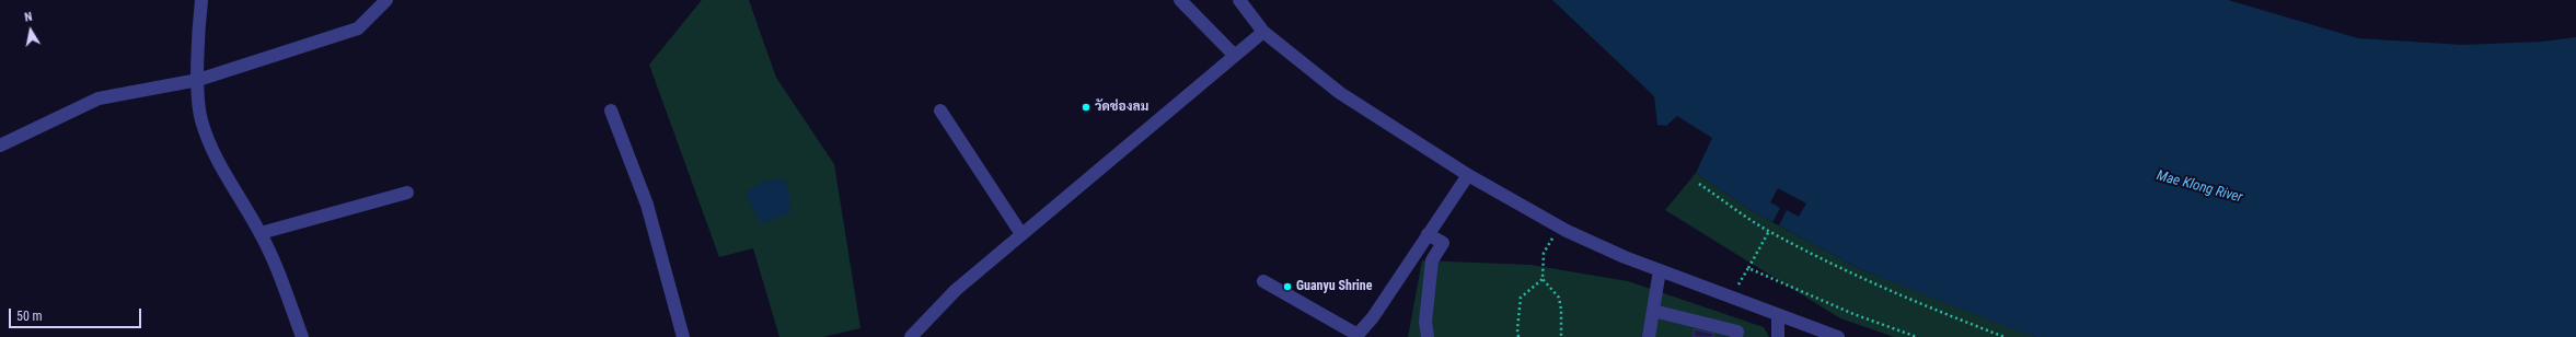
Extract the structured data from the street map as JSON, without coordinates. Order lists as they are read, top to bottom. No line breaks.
{"water":["Mae Klong River"],"places":["วัดช่องลม","Guanyu Shrine"],"scale_bar":"50 m","north":"top"}
